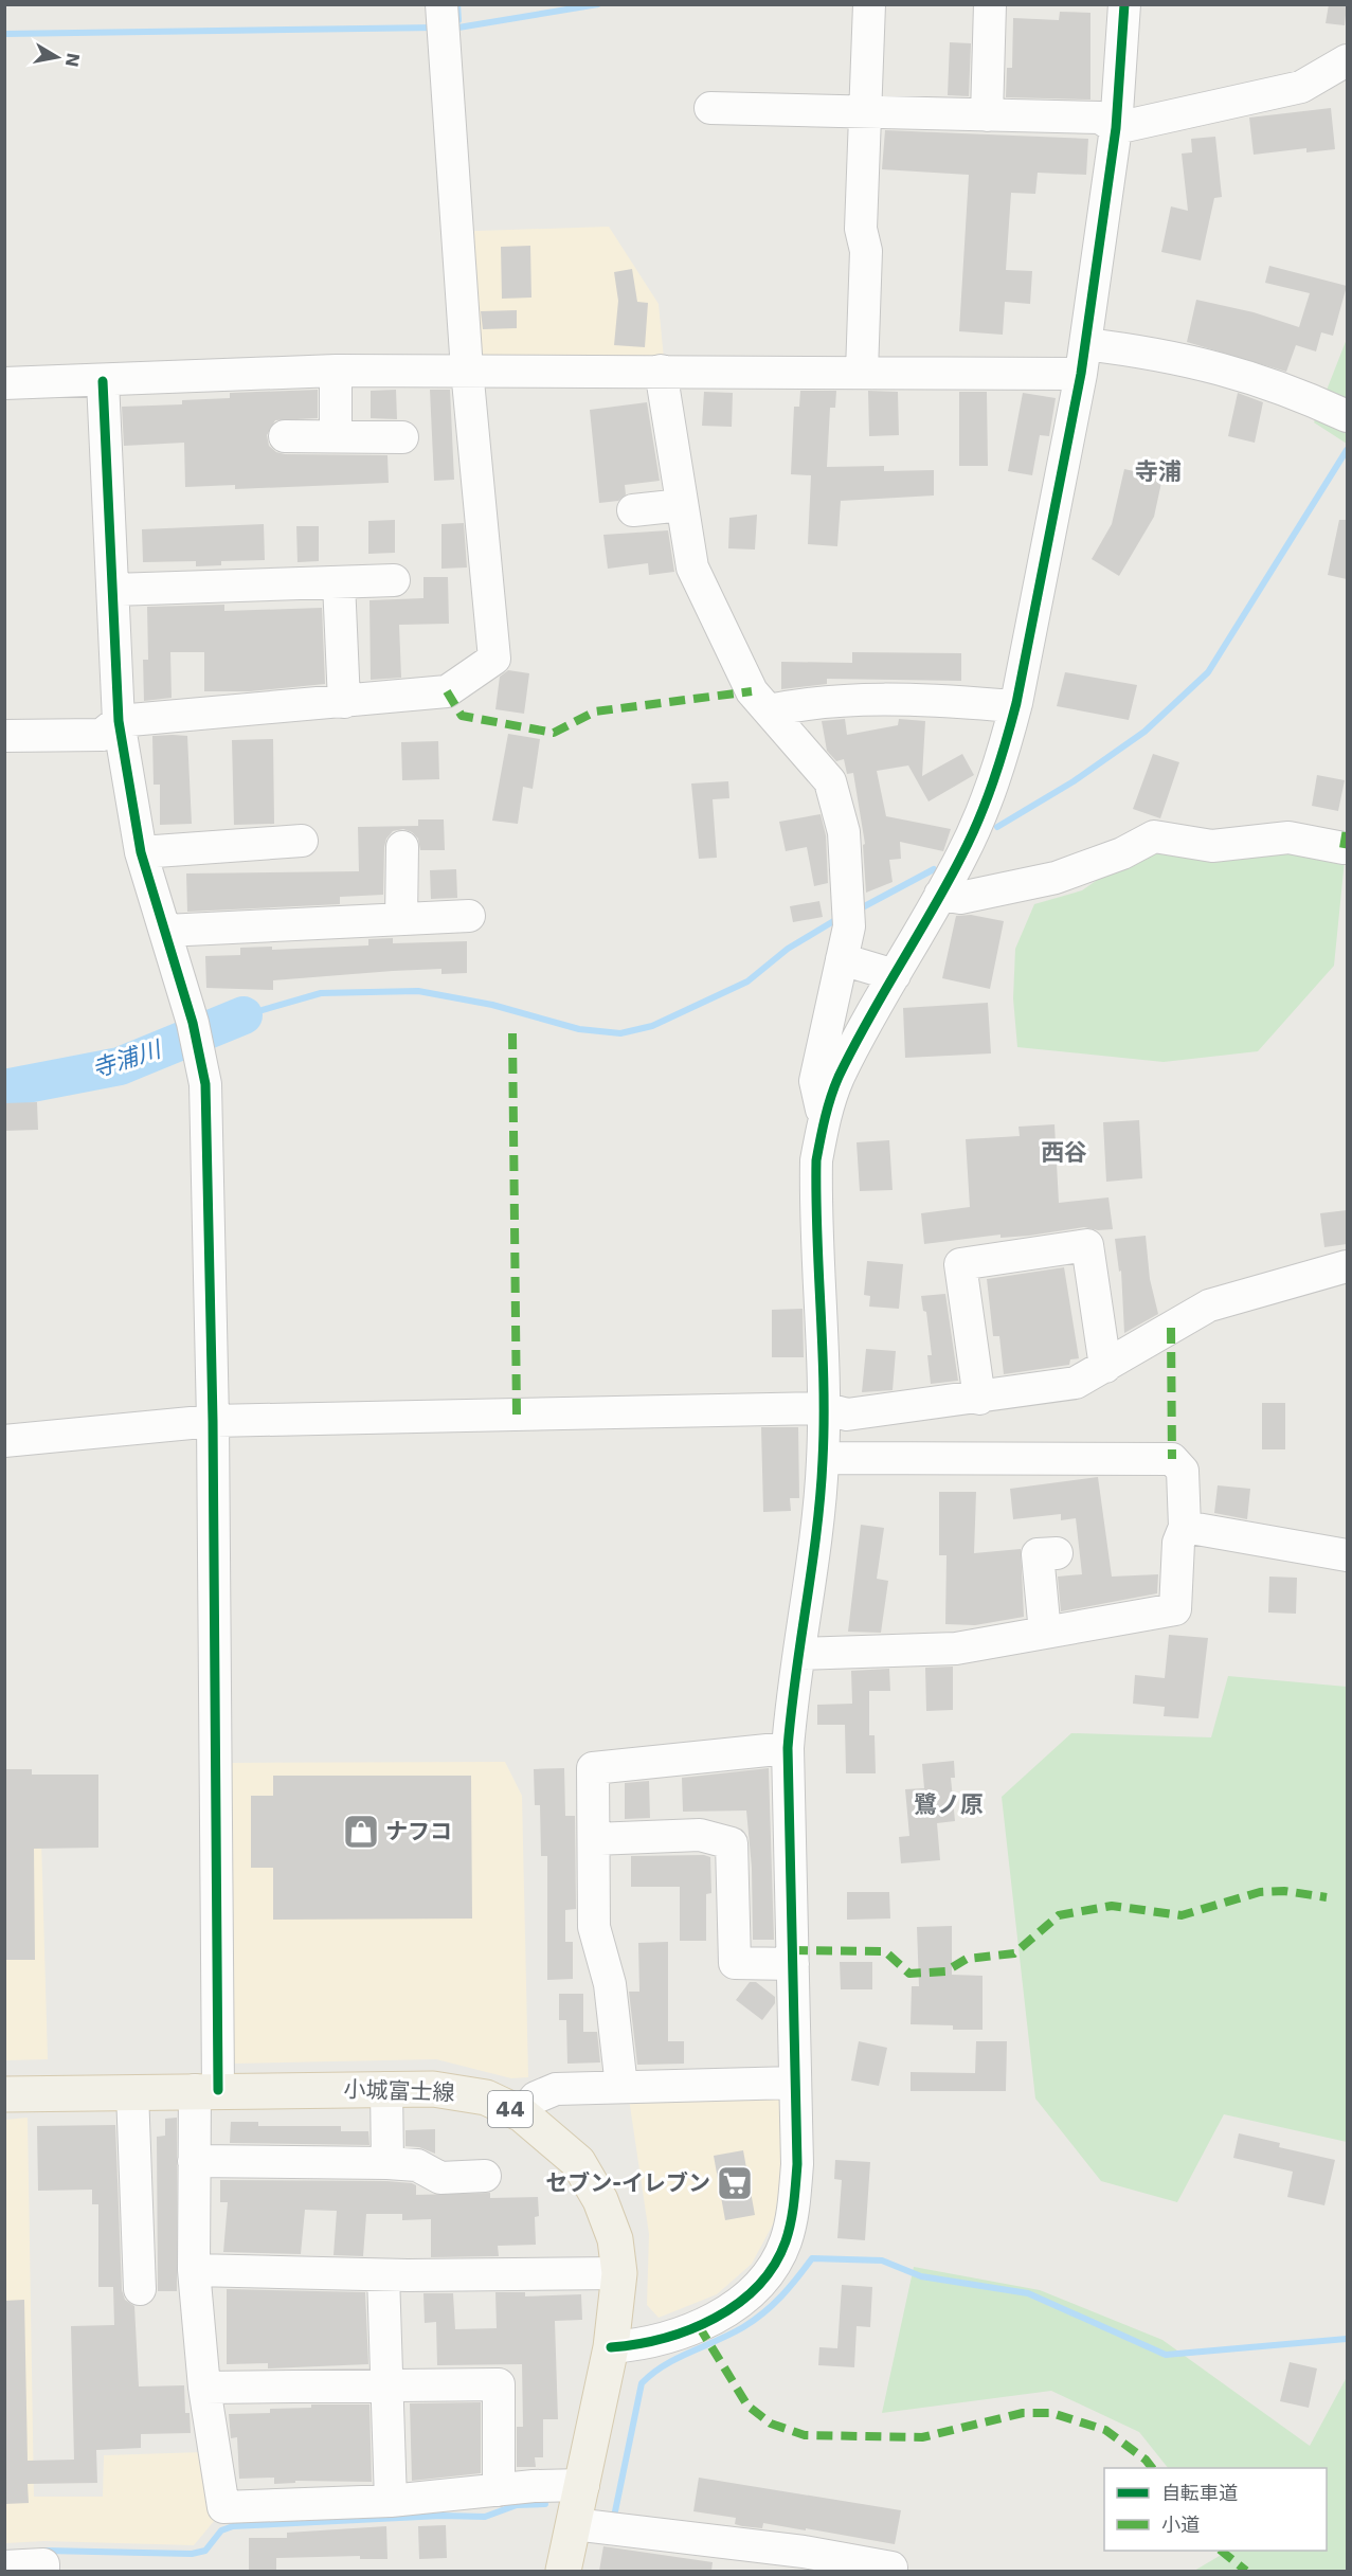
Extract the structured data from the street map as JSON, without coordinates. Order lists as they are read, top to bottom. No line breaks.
{"streets":{"main road":["小城富士線","44"]},"districts":["寺浦","西谷","鷺ノ原"],"water":["寺浦川"],"places":{"shop":["ナフコ"],"supermarket":["セブン-イレブン"]},"legend":["自転車道","小道"],"north":"right"}
